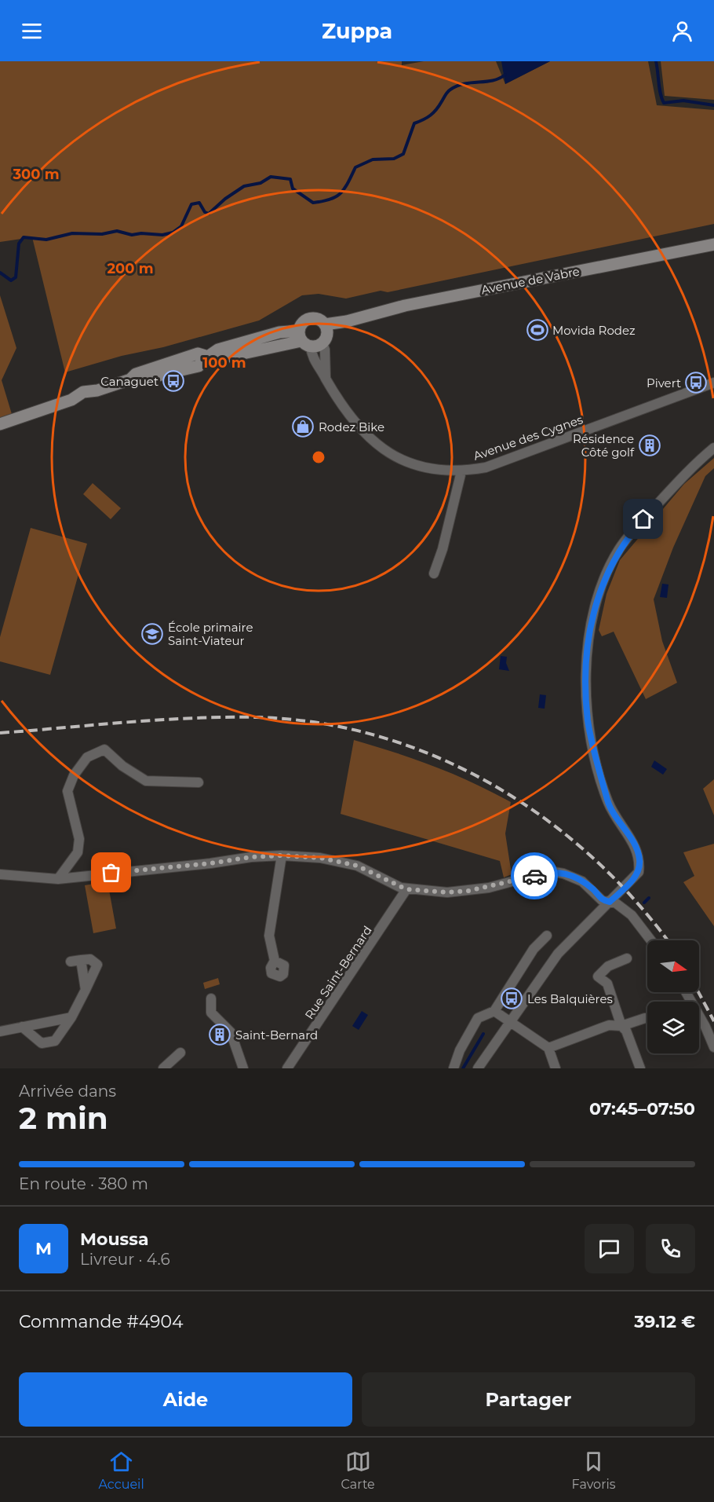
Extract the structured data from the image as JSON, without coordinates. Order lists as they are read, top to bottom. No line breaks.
{"streets":{"main road":["Avenue de Vabre"],"street":["Avenue des Cygnes","Rue Saint-Bernard"]},"crossings":[["Avenue de Vabre","Avenue des Cygnes"]],"places":{"sports":["Movida Rodez"],"bus stop":["Canaguet","Pivert","Les Balquières"],"shop":["Rodez Bike"],"building":["Résidence Côté golf","Saint-Bernard"],"school or university":["École primaire Saint-Viateur"]},"north":"right","page":{"header":"Zuppa","heading":["2 min","Arrivée dans","07:45–07:50"],"panel":["Moussa","Livreur · 4.6","Commande #4904","39.12 €"],"bar":"En route · 380 m","round":"M","buttons":["Aide","Partager"],"tabs":["Accueil","Carte","Favoris"]},"rings":["300 m","200 m","100 m"]}
